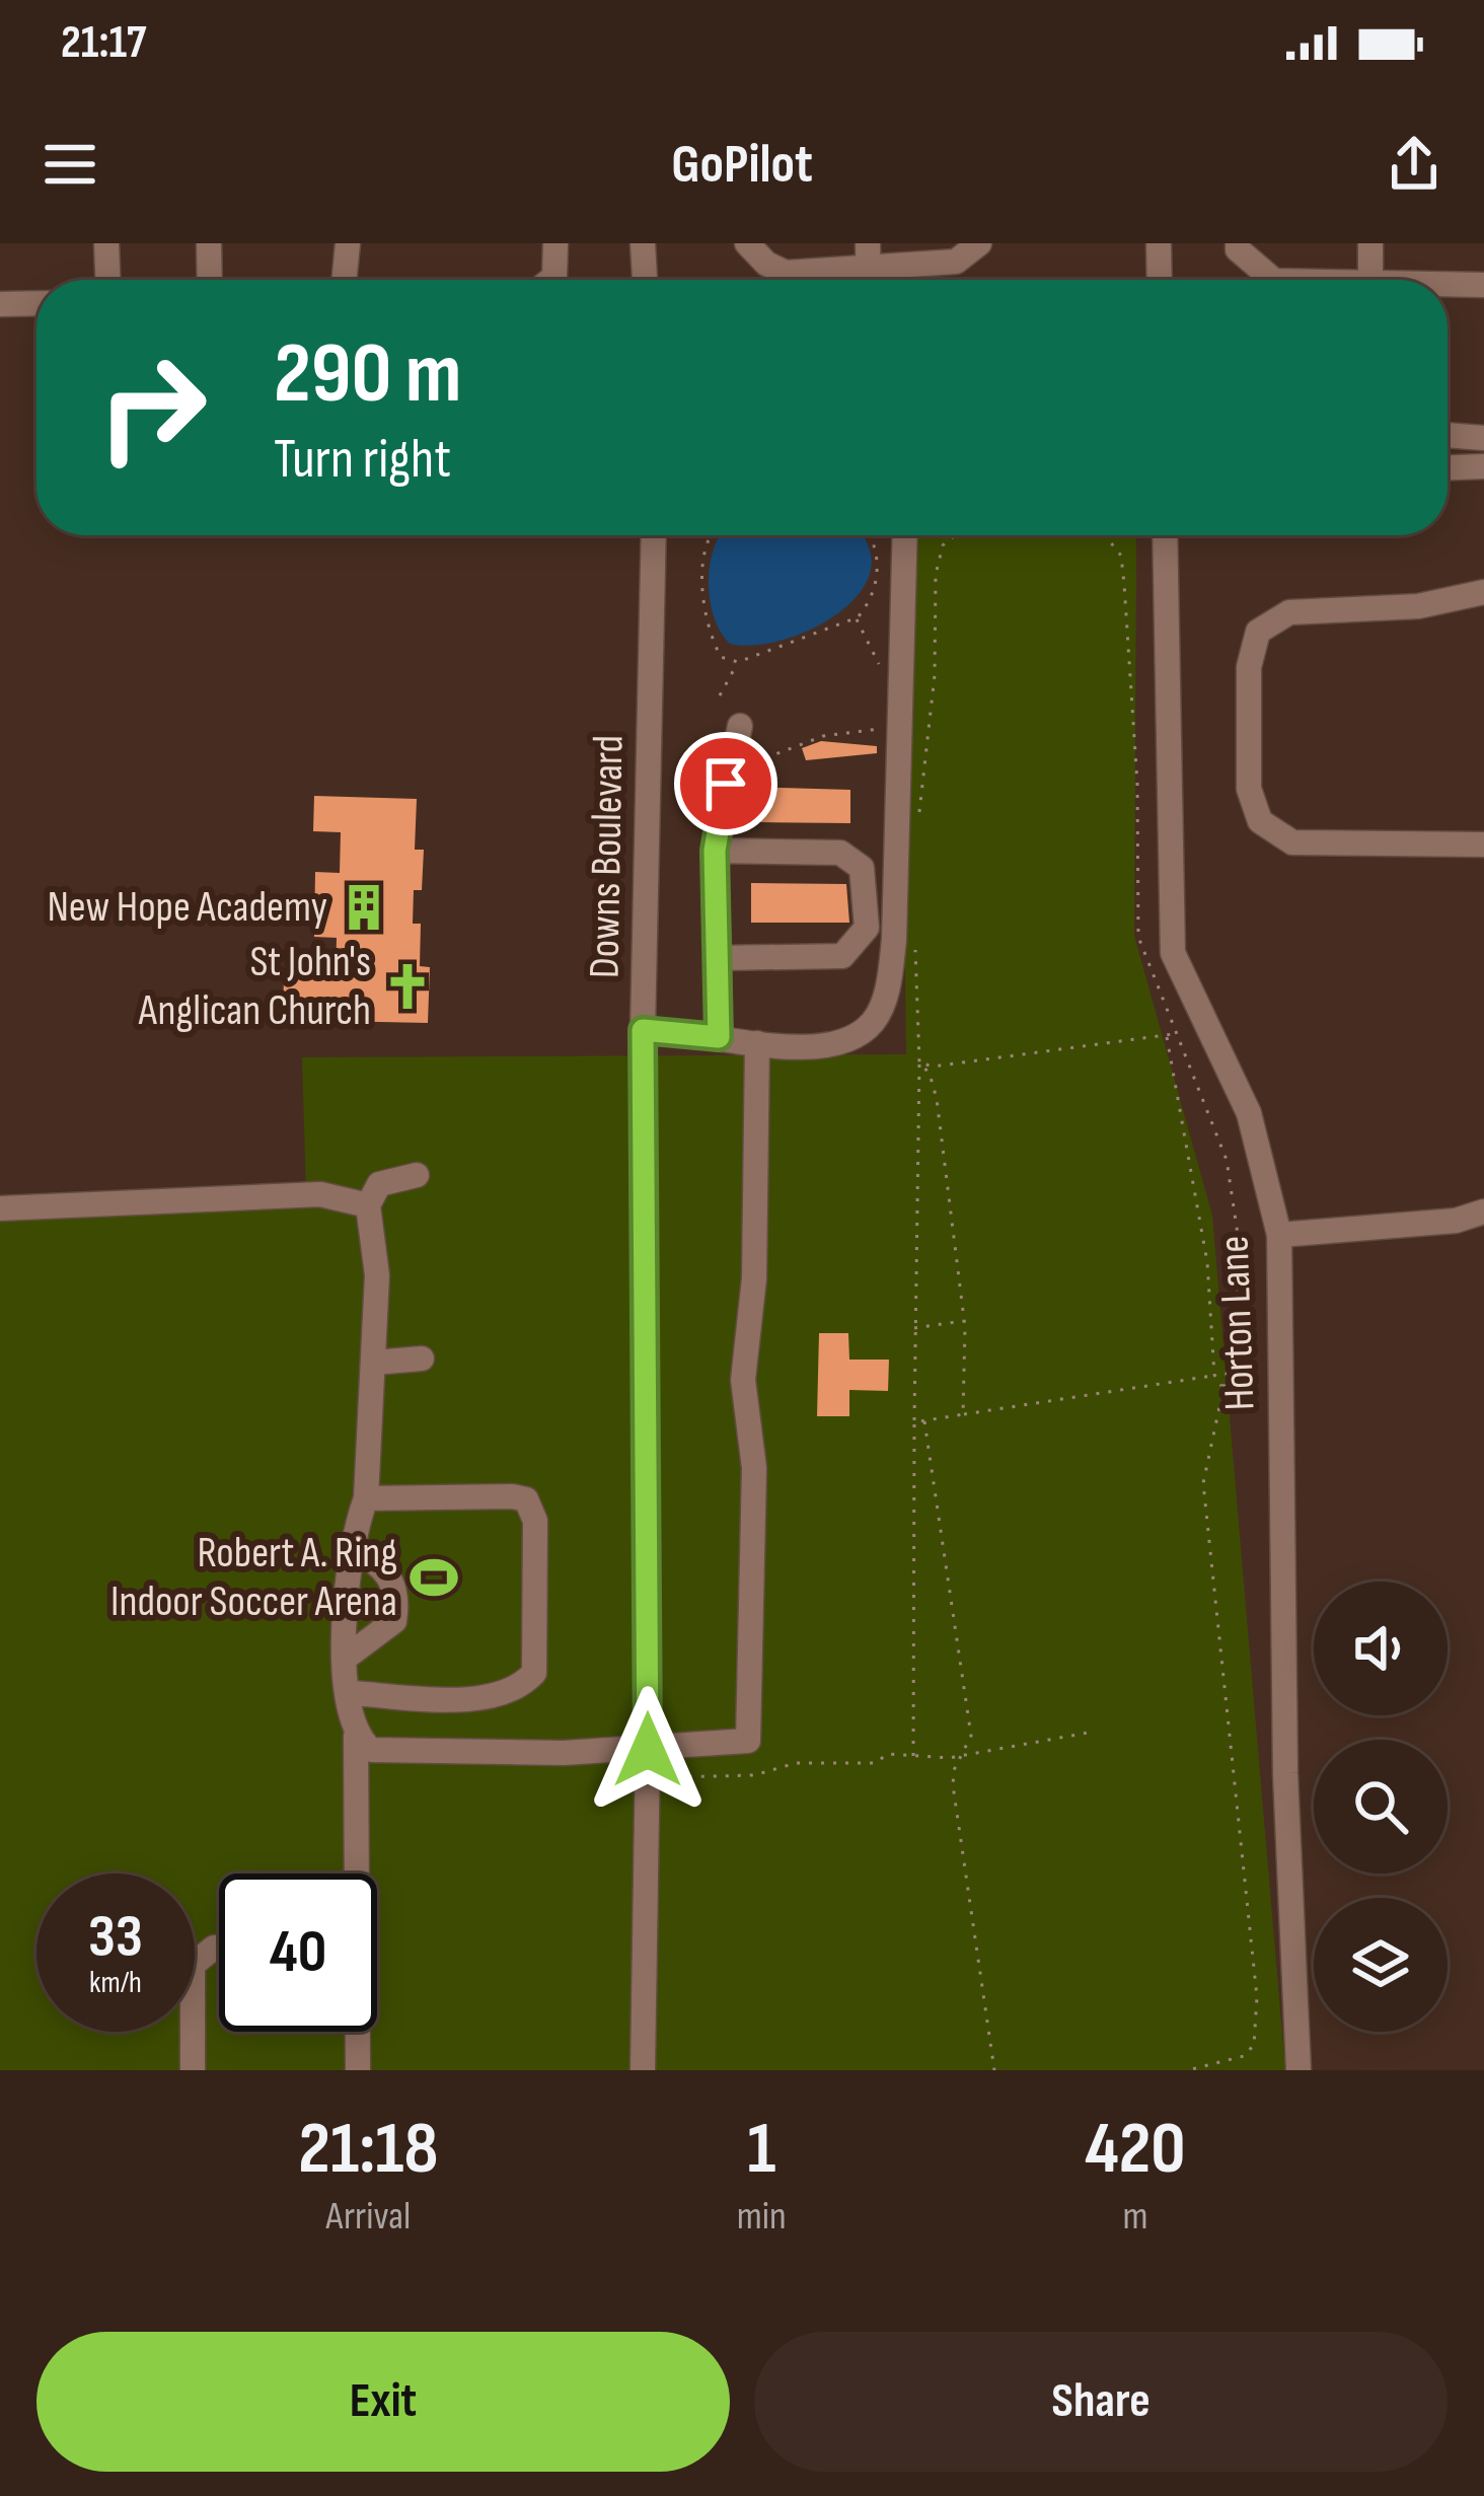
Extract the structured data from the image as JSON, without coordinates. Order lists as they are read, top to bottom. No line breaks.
{"streets":{"street":["Downs Boulevard","Horton Lane"]},"places":{"building":["New Hope Academy"],"church":["St John's Anglican Church"],"sports":["Robert A. Ring Indoor Soccer Arena"]},"page":{"status":"21:17","header":"GoPilot","turn":["290 m","Turn right"],"speed":"33 km/h","limit":"40","eta":["21:18","Arrival","1","min","420","m"],"buttons":["Exit","Share"]}}
